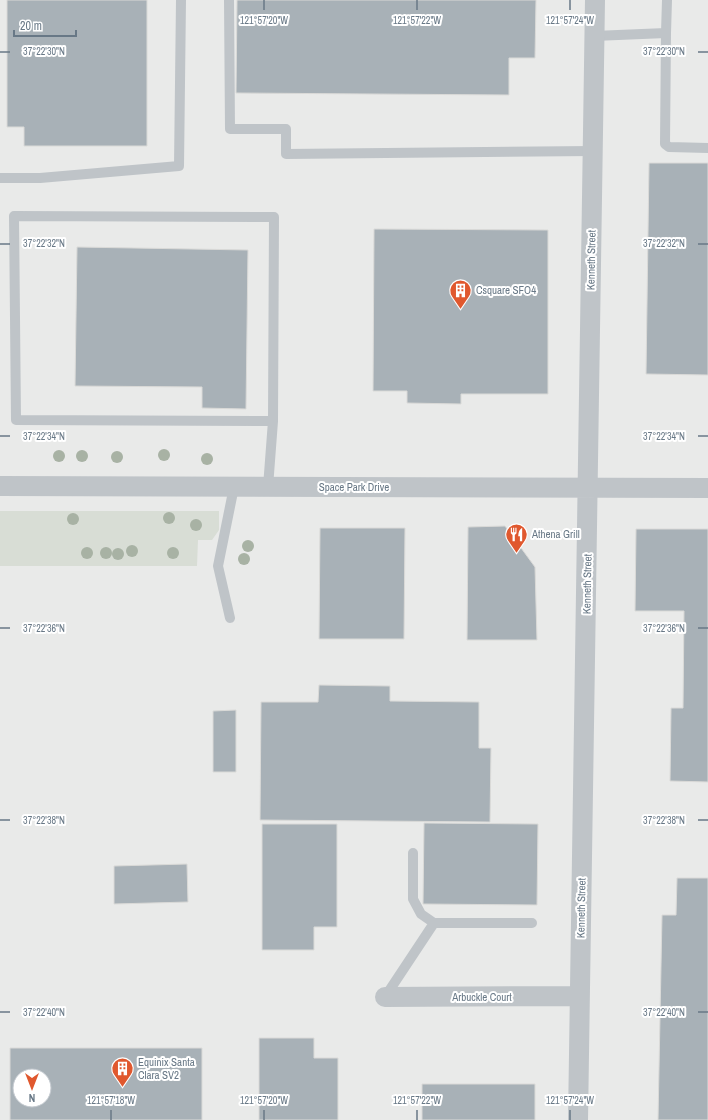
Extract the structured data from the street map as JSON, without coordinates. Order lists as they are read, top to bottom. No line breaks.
{"streets":{"street":["Kenneth Street","Space Park Drive","Arbuckle Court"]},"crossings":[["Kenneth Street","Space Park Drive"],["Kenneth Street","Arbuckle Court"]],"places":{"building":["Csquare SFO4","Equinix Santa Clara SV2"],"restaurant":["Athena Grill"]},"scale_bar":"20 m","north":"bottom","coordinates":["121°57'20\"W","121°57'22\"W","121°57'24\"W","37°22'30\"N","37°22'32\"N","37°22'34\"N","37°22'36\"N","37°22'38\"N","37°22'40\"N","121°57'18\"W"]}
